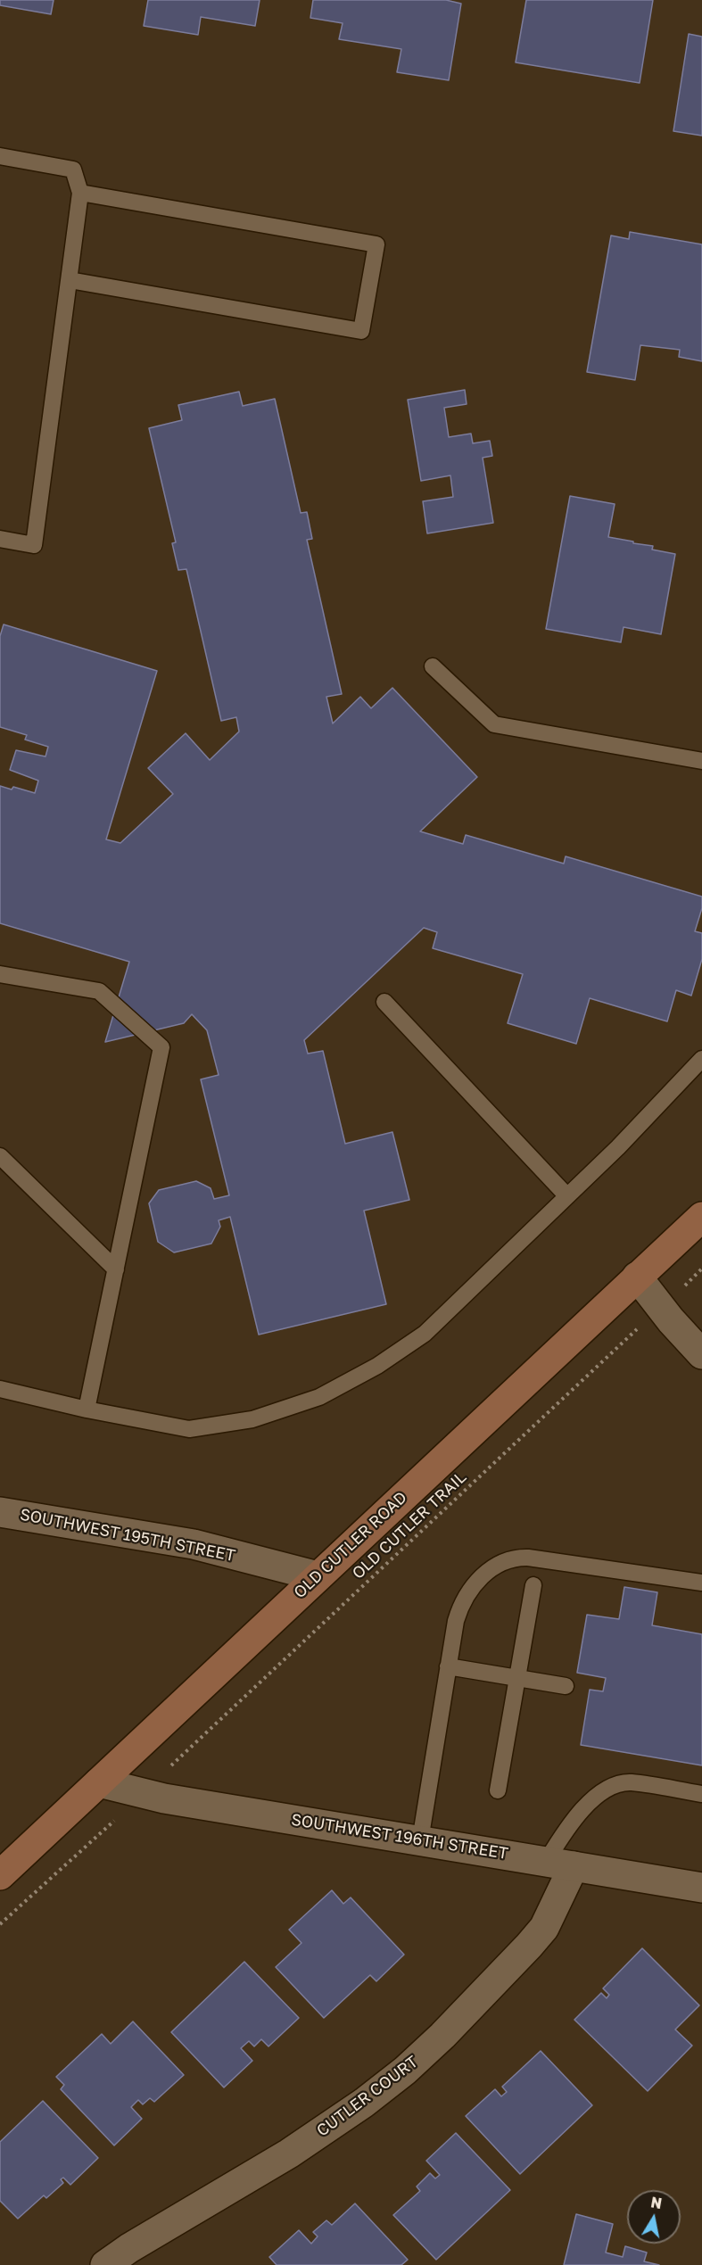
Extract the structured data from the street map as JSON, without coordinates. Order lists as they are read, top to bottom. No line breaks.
{"streets":{"main road":["OLD CUTLER ROAD"],"street":["SOUTHWEST 195TH STREET","SOUTHWEST 196TH STREET","CUTLER COURT"],"path":["OLD CUTLER TRAIL"]},"crossings":[["SOUTHWEST 195TH STREET","OLD CUTLER ROAD"],["OLD CUTLER ROAD","SOUTHWEST 196TH STREET"],["SOUTHWEST 196TH STREET","CUTLER COURT"]],"north":"top"}
